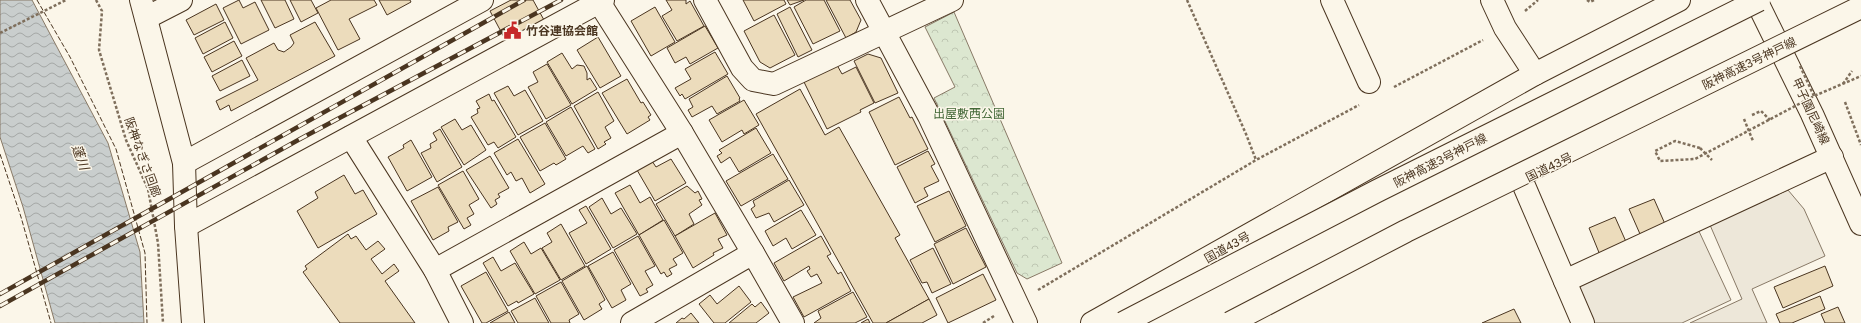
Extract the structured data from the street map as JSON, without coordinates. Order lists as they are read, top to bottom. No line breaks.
{"streets":{"main road":["阪神高速3号神戸線","甲子園尼崎線","国道43号"],"path":["阪神なぎさ回廊"]},"crossings":[["甲子園尼崎線","国道43号"]],"water":["蓬川"],"parks":["出屋敷西公園"],"places":{"public building":["竹谷連協会館"]}}
